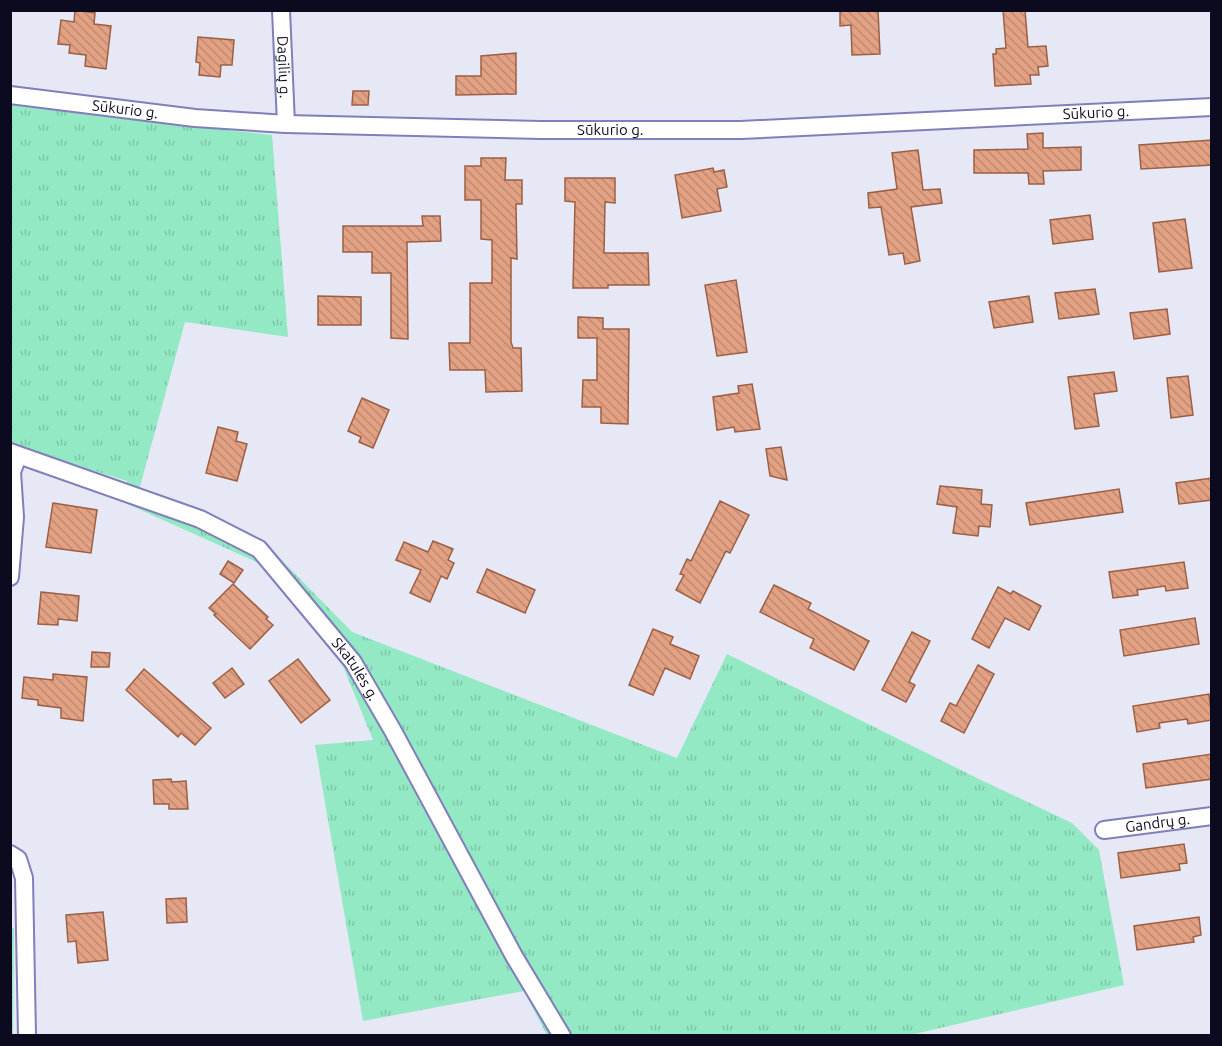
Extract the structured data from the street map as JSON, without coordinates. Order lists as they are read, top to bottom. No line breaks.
{"streets":{"street":["Dagilių g.","Sūkurio g.","Skatulės g.","Gandrų g."]},"crossings":[["Dagilių g.","Sūkurio g."]]}
